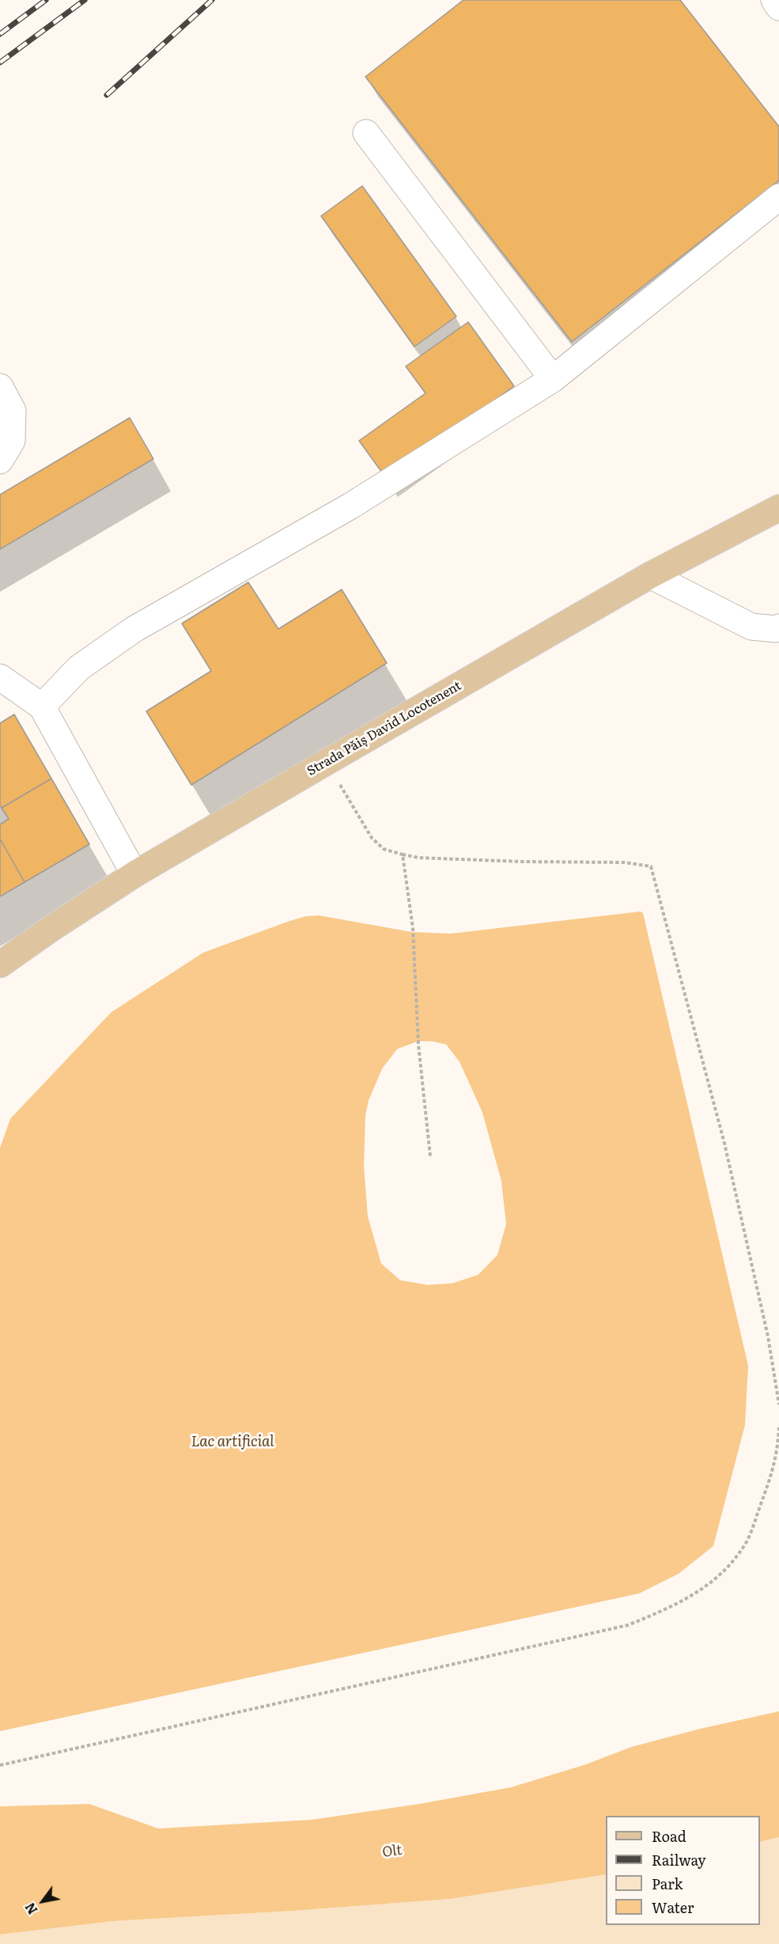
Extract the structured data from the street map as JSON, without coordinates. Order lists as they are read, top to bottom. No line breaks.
{"streets":{"main road":["Strada Păiș David Locotenent"]},"water":["Lac artificial","Olt"],"legend":["Road","Railway","Park","Water"],"north":"bottom left"}
